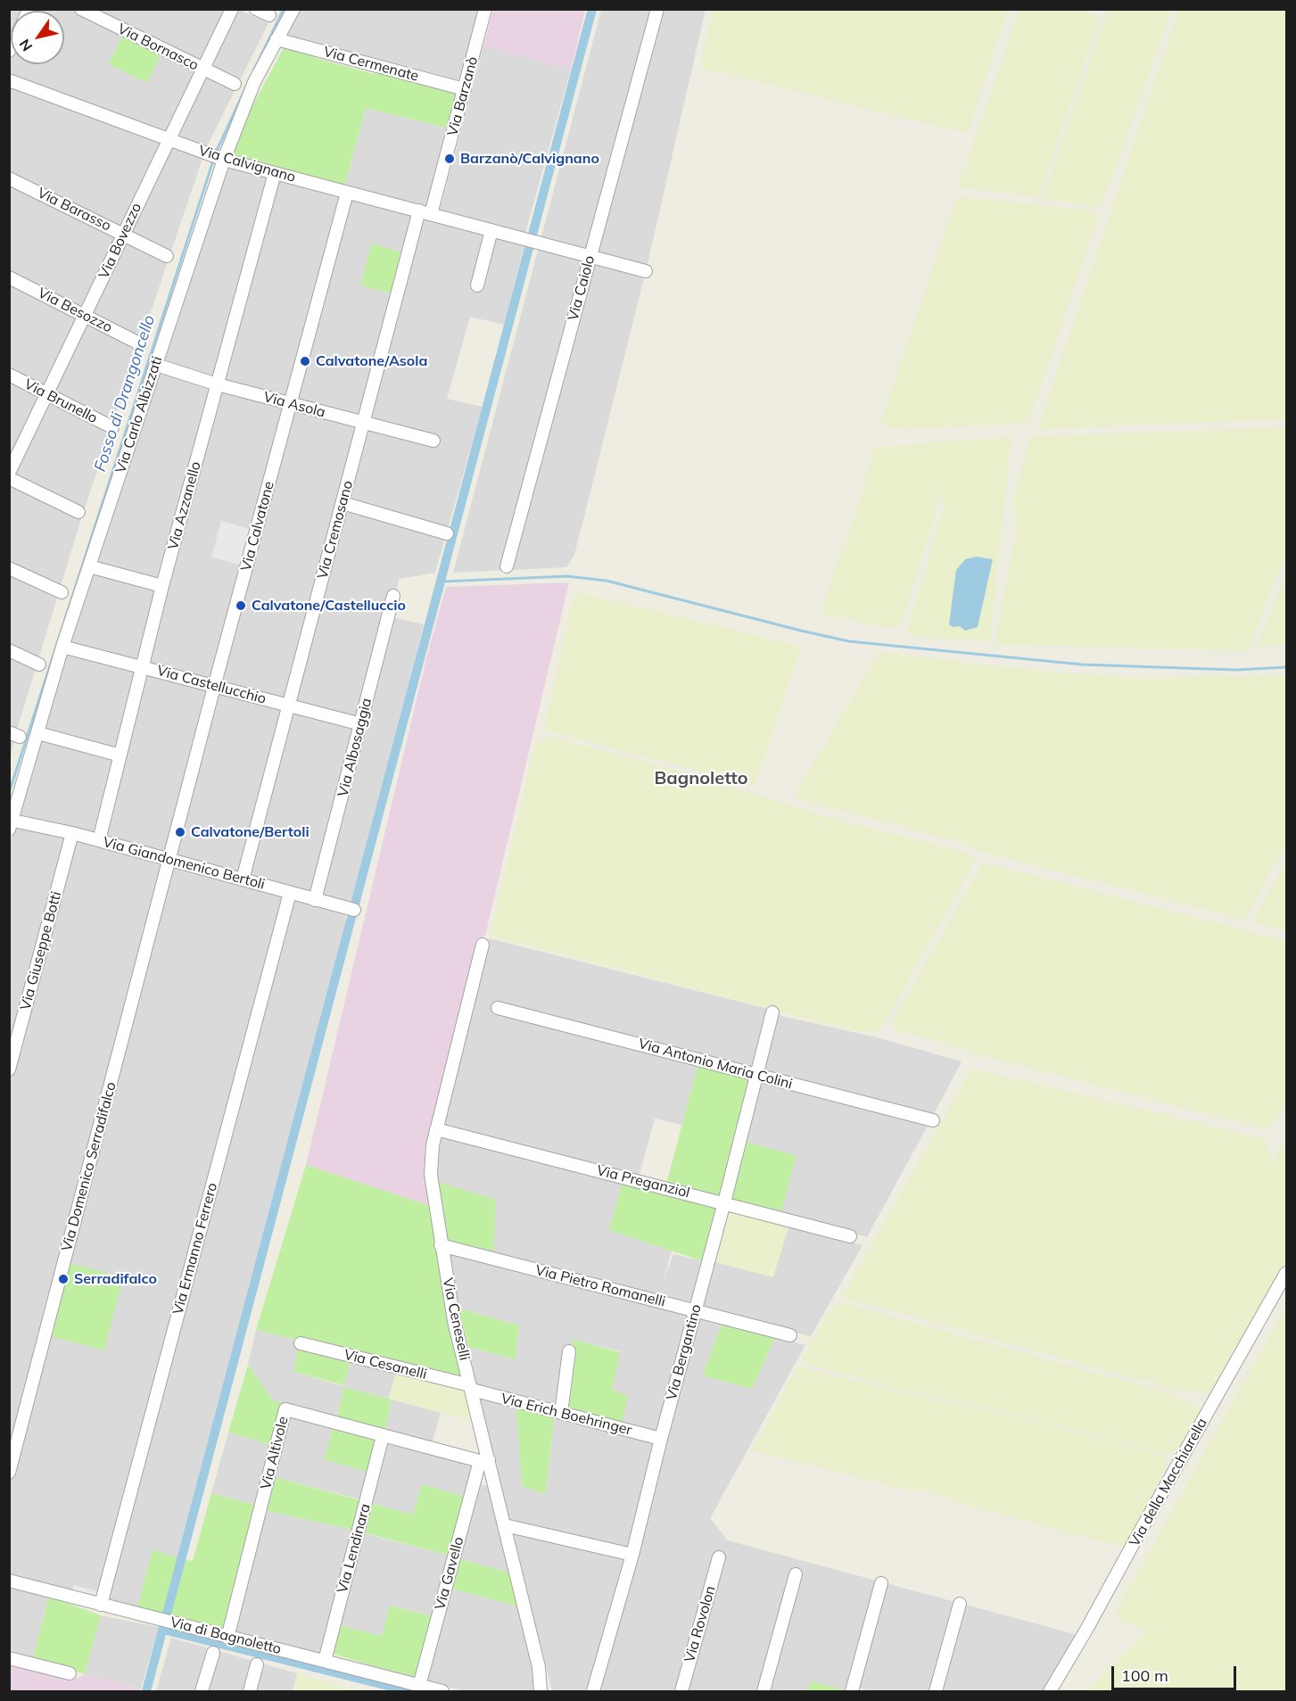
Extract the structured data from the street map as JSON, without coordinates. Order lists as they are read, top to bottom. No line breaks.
{"streets":{"street":["Via Bornasco","Via Cermenate","Via Barzanò","Via Calvignano","Via Barasso","Via Bovezzo","Via Caiolo","Via Besozzo","Via Brunello","Via Asola","Via Carlo Albizzati","Via Azzanello","Via Calvatone","Via Cremosano","Via Castellucchio","Via Albosaggia","Via Giandomenico Bertoli","Via Giuseppe Botti","Via Antonio Maria Colini","Via Domenico Serradifalco","Via Preganziol","Via Ermanno Ferrero","Via Pietro Romanelli","Via Ceneselli","Via Bergantino","Via Cesanelli","Via Erich Boehringer","Via Altivole","Via della Macchiarella","Via Lendinara","Via Gavello","Via Rovolon","Via di Bagnoletto"]},"crossings":[["Via Bornasco","Via Bovezzo"],["Via Cermenate","Via Barzanò"],["Via Cermenate","Via Carlo Albizzati"],["Via Barzanò","Via Calvignano"],["Via Barzanò","Via Cremosano"],["Via Calvignano","Via Bovezzo"],["Via Calvignano","Via Caiolo"],["Via Calvignano","Via Carlo Albizzati"],["Via Calvignano","Via Azzanello"],["Via Calvignano","Via Calvatone"],["Via Calvignano","Via Cremosano"],["Via Barasso","Via Bovezzo"],["Via Bovezzo","Via Besozzo"],["Via Bovezzo","Via Brunello"],["Via Asola","Via Carlo Albizzati"],["Via Asola","Via Azzanello"],["Via Asola","Via Calvatone"],["Via Asola","Via Cremosano"],["Via Carlo Albizzati","Via Castellucchio"],["Via Carlo Albizzati","Via Giandomenico Bertoli"],["Via Azzanello","Via Castellucchio"],["Via Azzanello","Via Giandomenico Bertoli"],["Via Calvatone","Via Castellucchio"],["Via Calvatone","Via Giandomenico Bertoli"],["Via Calvatone","Via Domenico Serradifalco"],["Via Cremosano","Via Castellucchio"],["Via Cremosano","Via Giandomenico Bertoli"],["Via Castellucchio","Via Albosaggia"],["Via Albosaggia","Via Giandomenico Bertoli"],["Via Giandomenico Bertoli","Via Giuseppe Botti"],["Via Giandomenico Bertoli","Via Domenico Serradifalco"],["Via Giandomenico Bertoli","Via Ermanno Ferrero"],["Via Antonio Maria Colini","Via Bergantino"],["Via Preganziol","Via Ceneselli"],["Via Preganziol","Via Bergantino"],["Via Ermanno Ferrero","Via di Bagnoletto"],["Via Pietro Romanelli","Via Ceneselli"],["Via Pietro Romanelli","Via Bergantino"],["Via Ceneselli","Via Cesanelli"],["Via Ceneselli","Via Erich Boehringer"],["Via Ceneselli","Via Altivole"],["Via Ceneselli","Via Gavello"],["Via Bergantino","Via Erich Boehringer"],["Via Cesanelli","Via Erich Boehringer"],["Via Altivole","Via Lendinara"],["Via Altivole","Via Gavello"],["Via Altivole","Via di Bagnoletto"],["Via Lendinara","Via di Bagnoletto"],["Via Gavello","Via di Bagnoletto"]],"districts":["Bagnoletto"],"water":["Fosso di Drangoncello"],"places":["Barzanò/Calvignano","Calvatone/Asola","Calvatone/Castelluccio","Calvatone/Bertoli","Serradifalco"],"scale_bar":"100 m","north":"bottom left"}
